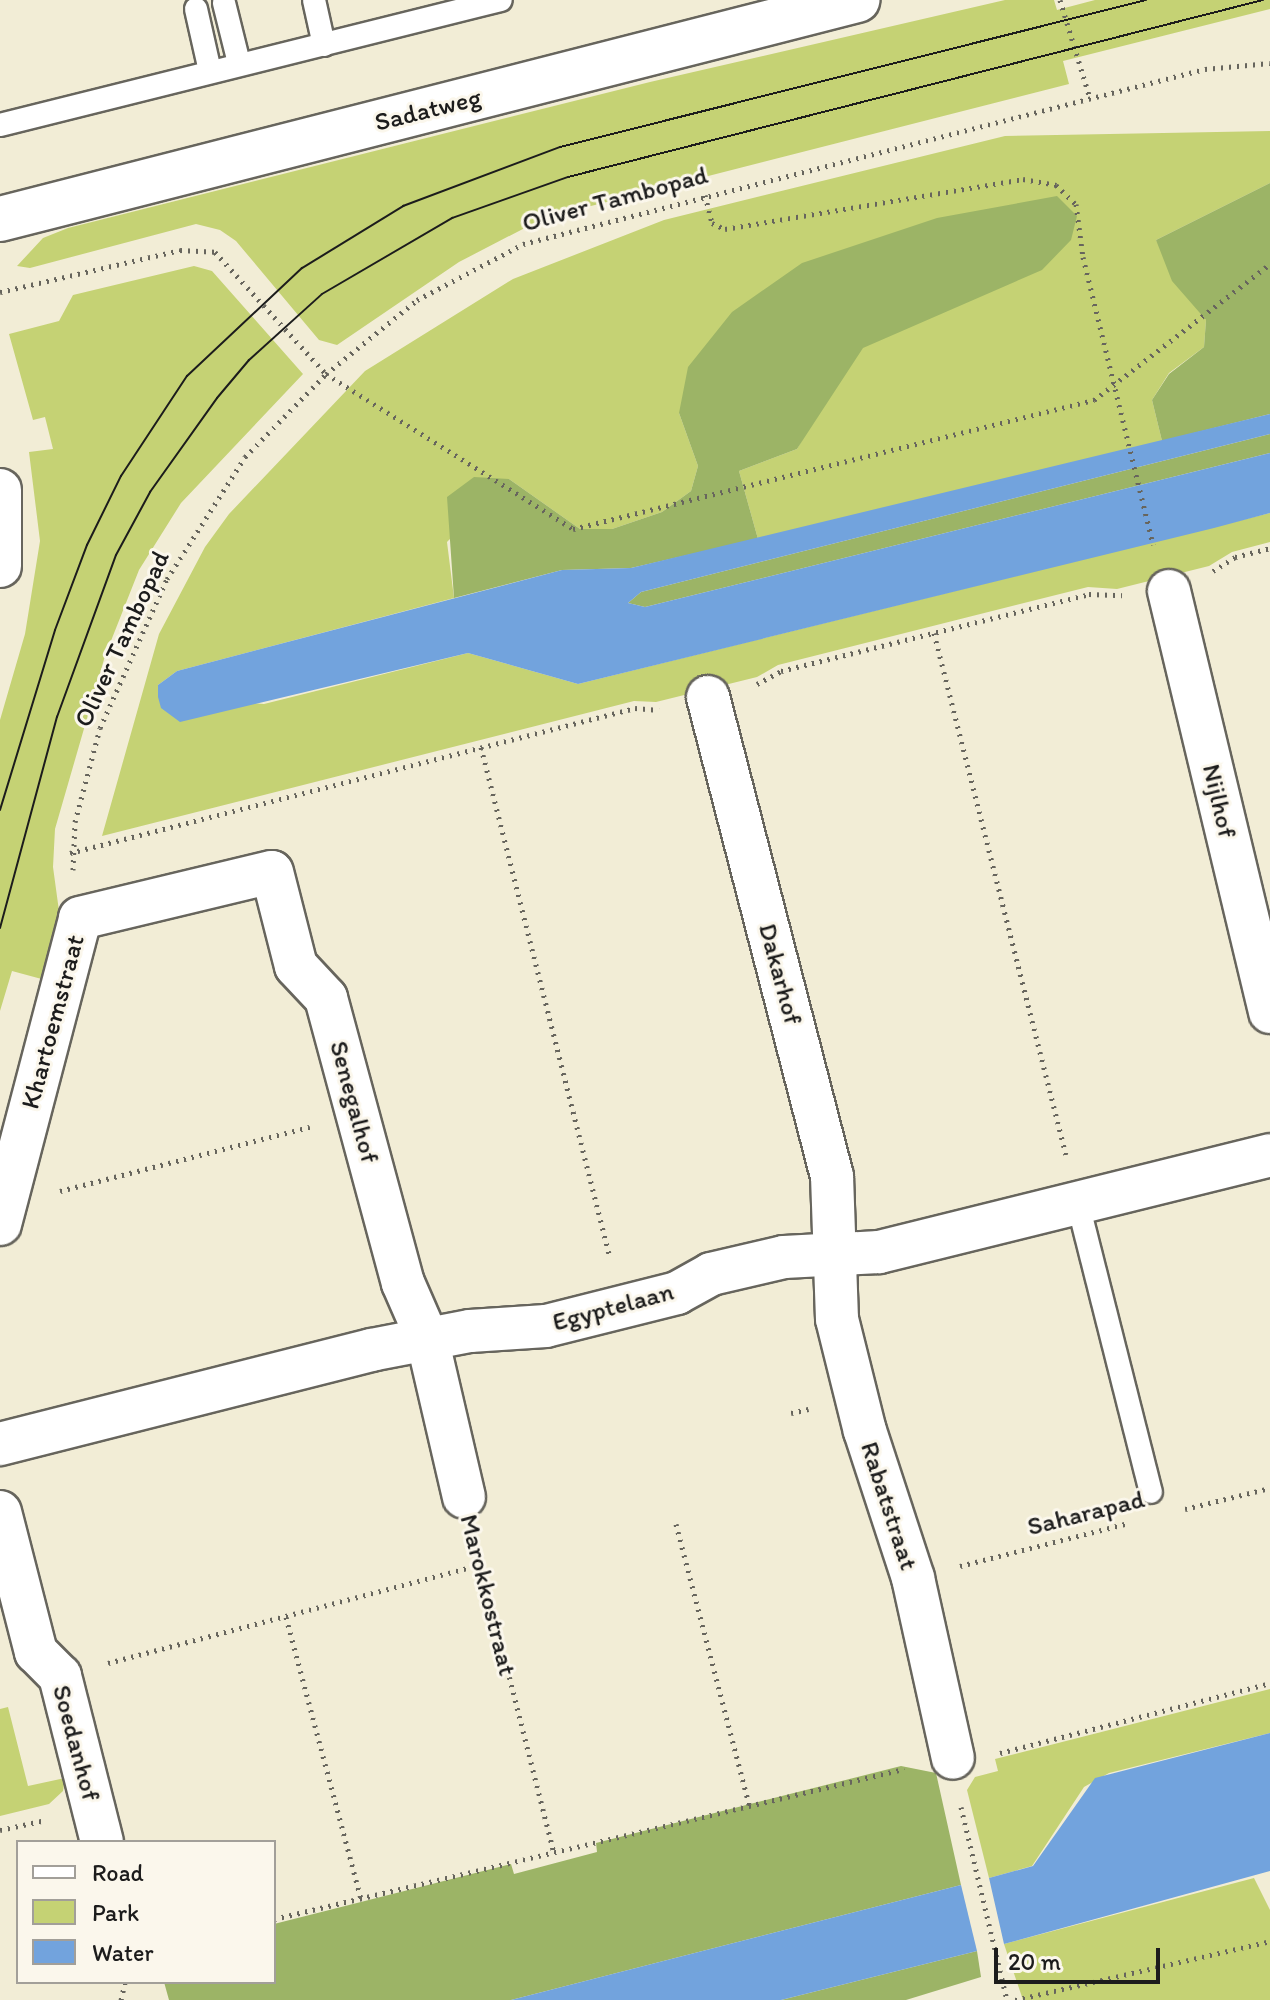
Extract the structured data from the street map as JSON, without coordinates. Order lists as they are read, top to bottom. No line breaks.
{"streets":{"street":["Sadatweg","Nijlhof","Dakarhof","Khartoemstraat","Senegalhof","Egyptelaan","Rabatstraat","Marokkostraat","Soedanhof"],"path":["Oliver Tambopad","Saharapad"]},"crossings":[["Oliver Tambopad","Khartoemstraat"],["Dakarhof","Egyptelaan"],["Dakarhof","Rabatstraat"],["Khartoemstraat","Senegalhof"],["Senegalhof","Egyptelaan"],["Senegalhof","Marokkostraat"],["Egyptelaan","Rabatstraat"],["Egyptelaan","Marokkostraat"],["Rabatstraat","Saharapad"]],"legend":["Road","Park","Water"],"scale_bar":"20 m"}
